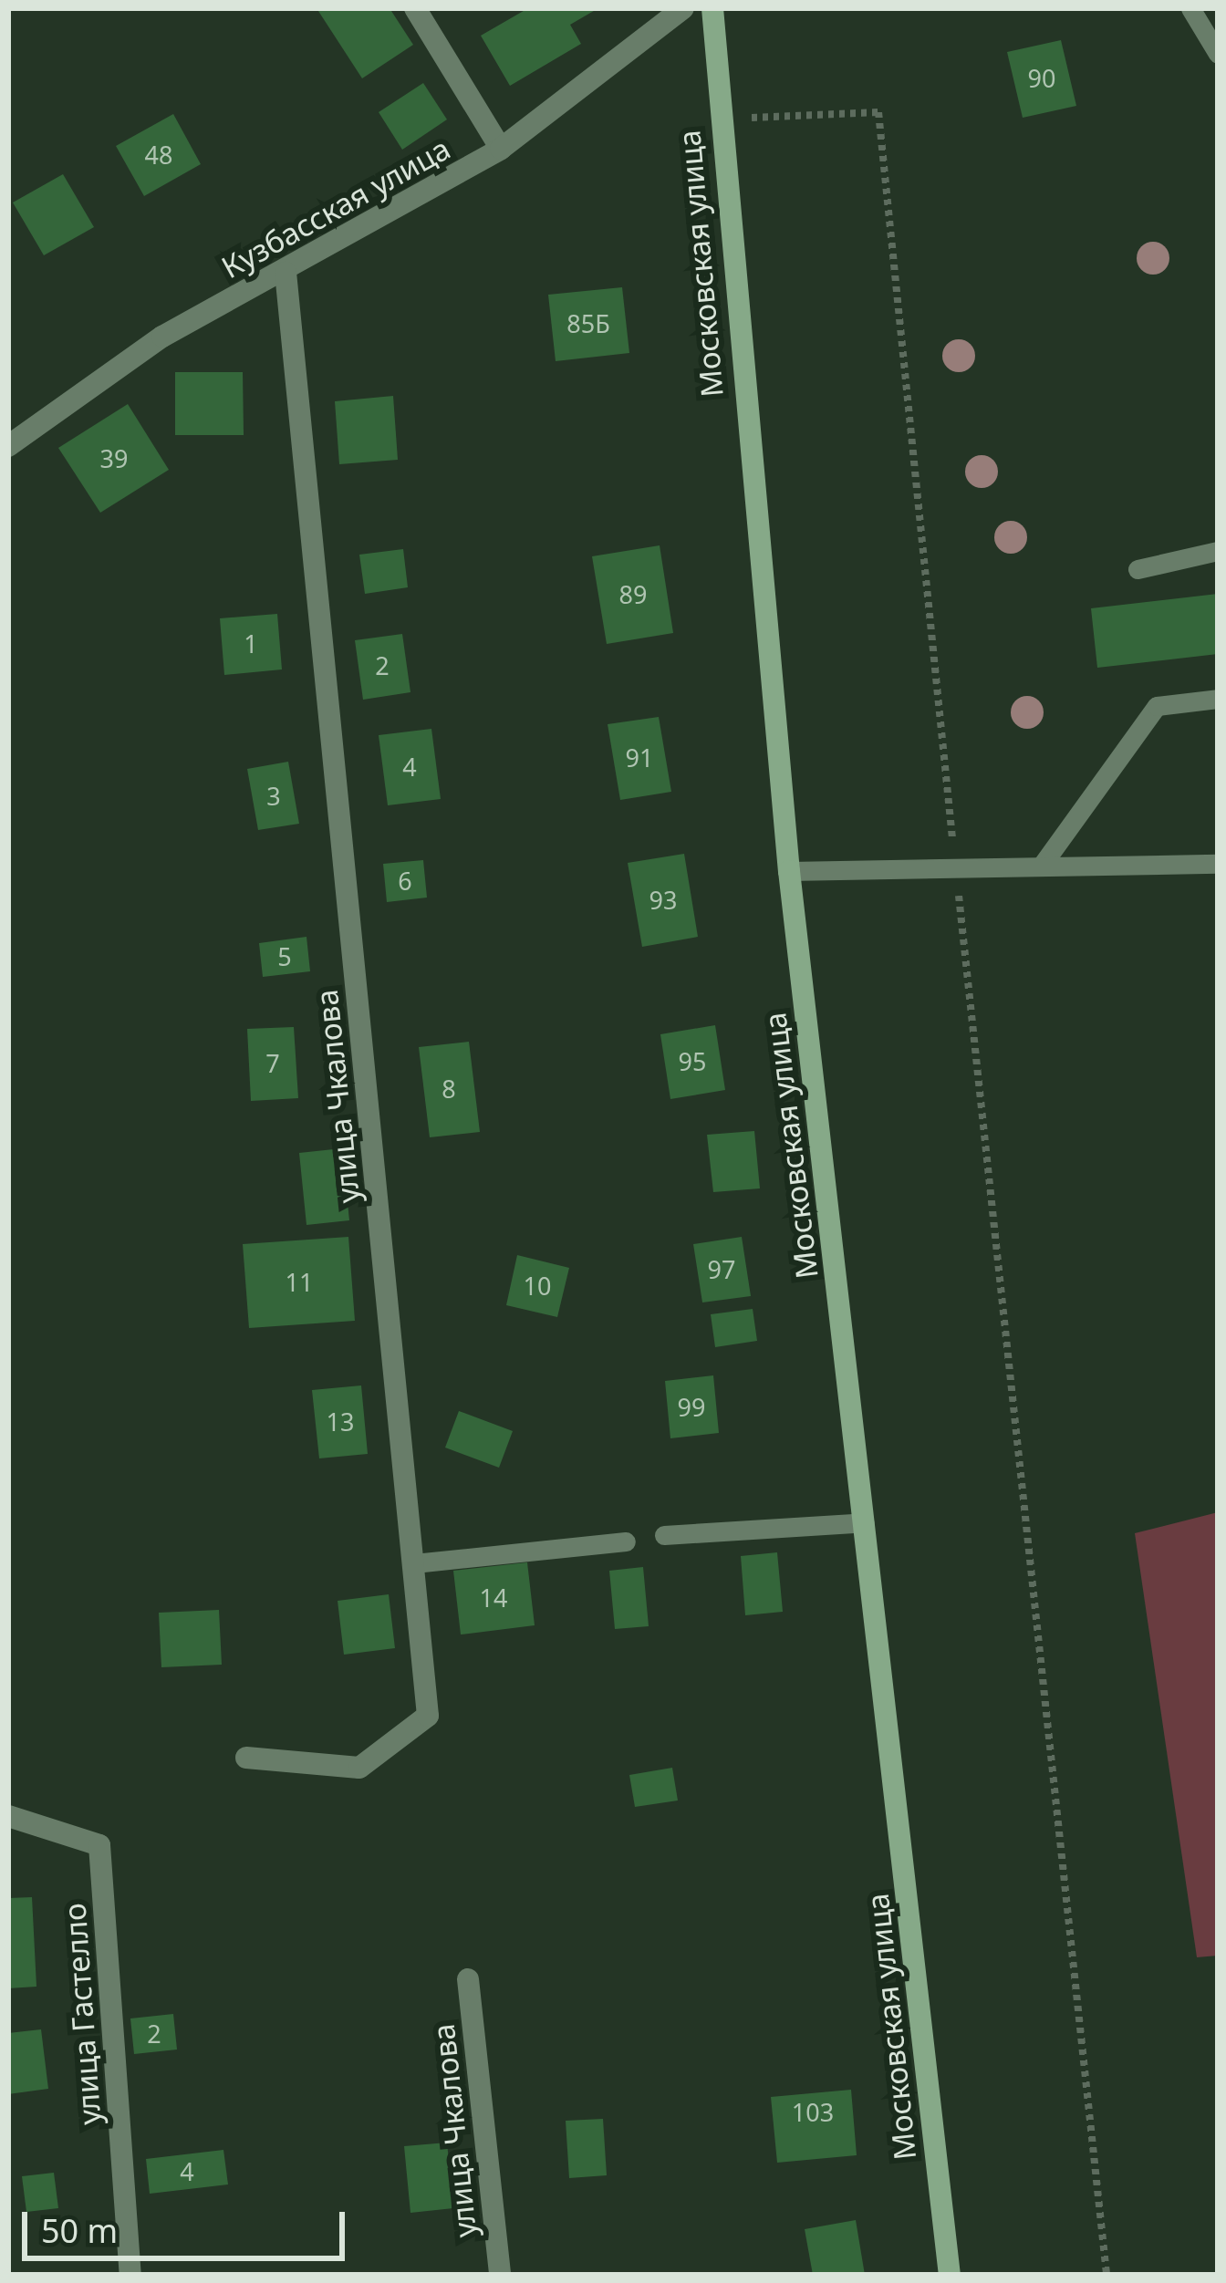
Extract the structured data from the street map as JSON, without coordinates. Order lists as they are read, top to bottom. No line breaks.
{"streets":{"main road":["Московская улица"],"street":["Кузбасская улица","улица Чкалова","улица Гастелло"]},"crossings":[["Кузбасская улица","улица Чкалова"]],"house_numbers":["90","48","85Б","39","89","1","2","91","4","3","6","93","5","95","7","8","97","11","10","99","13","14","2","103","4"],"scale_bar":"50 m"}
